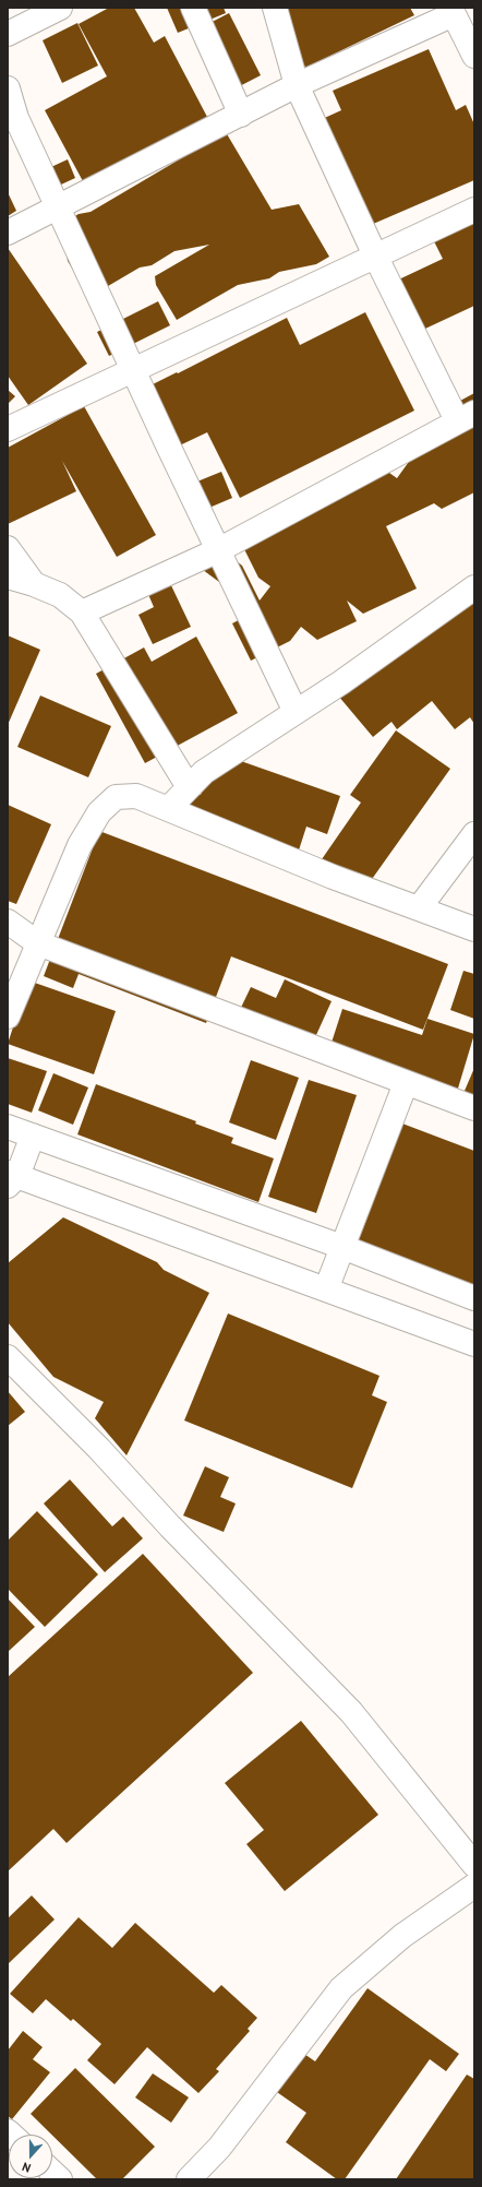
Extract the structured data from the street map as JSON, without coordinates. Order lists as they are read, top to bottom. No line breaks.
{"north":"bottom"}
